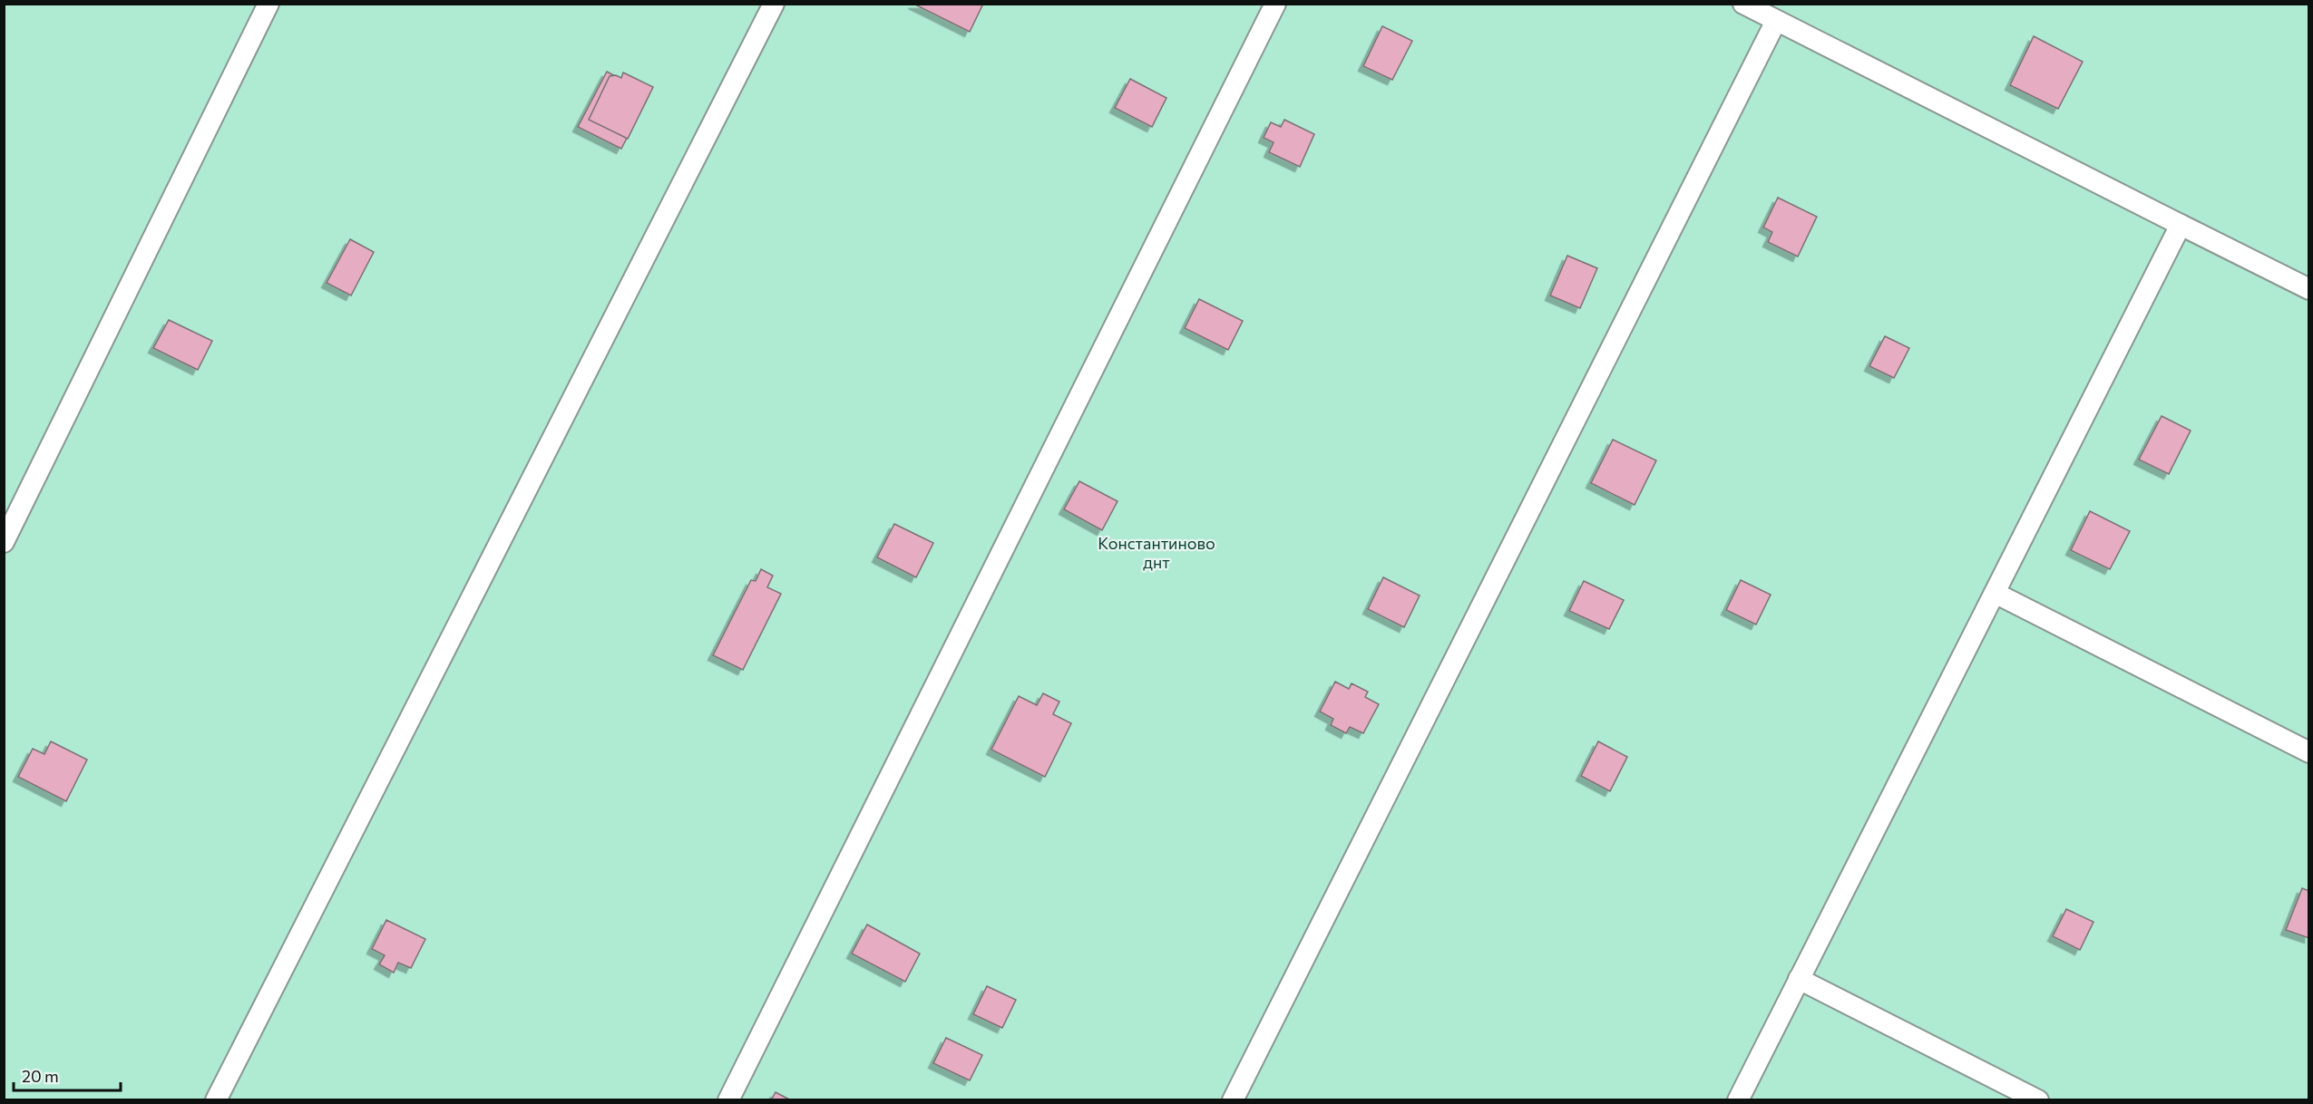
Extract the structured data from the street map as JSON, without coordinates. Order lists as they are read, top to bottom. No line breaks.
{"parks":["Константиново днт"],"scale_bar":"20 m"}
